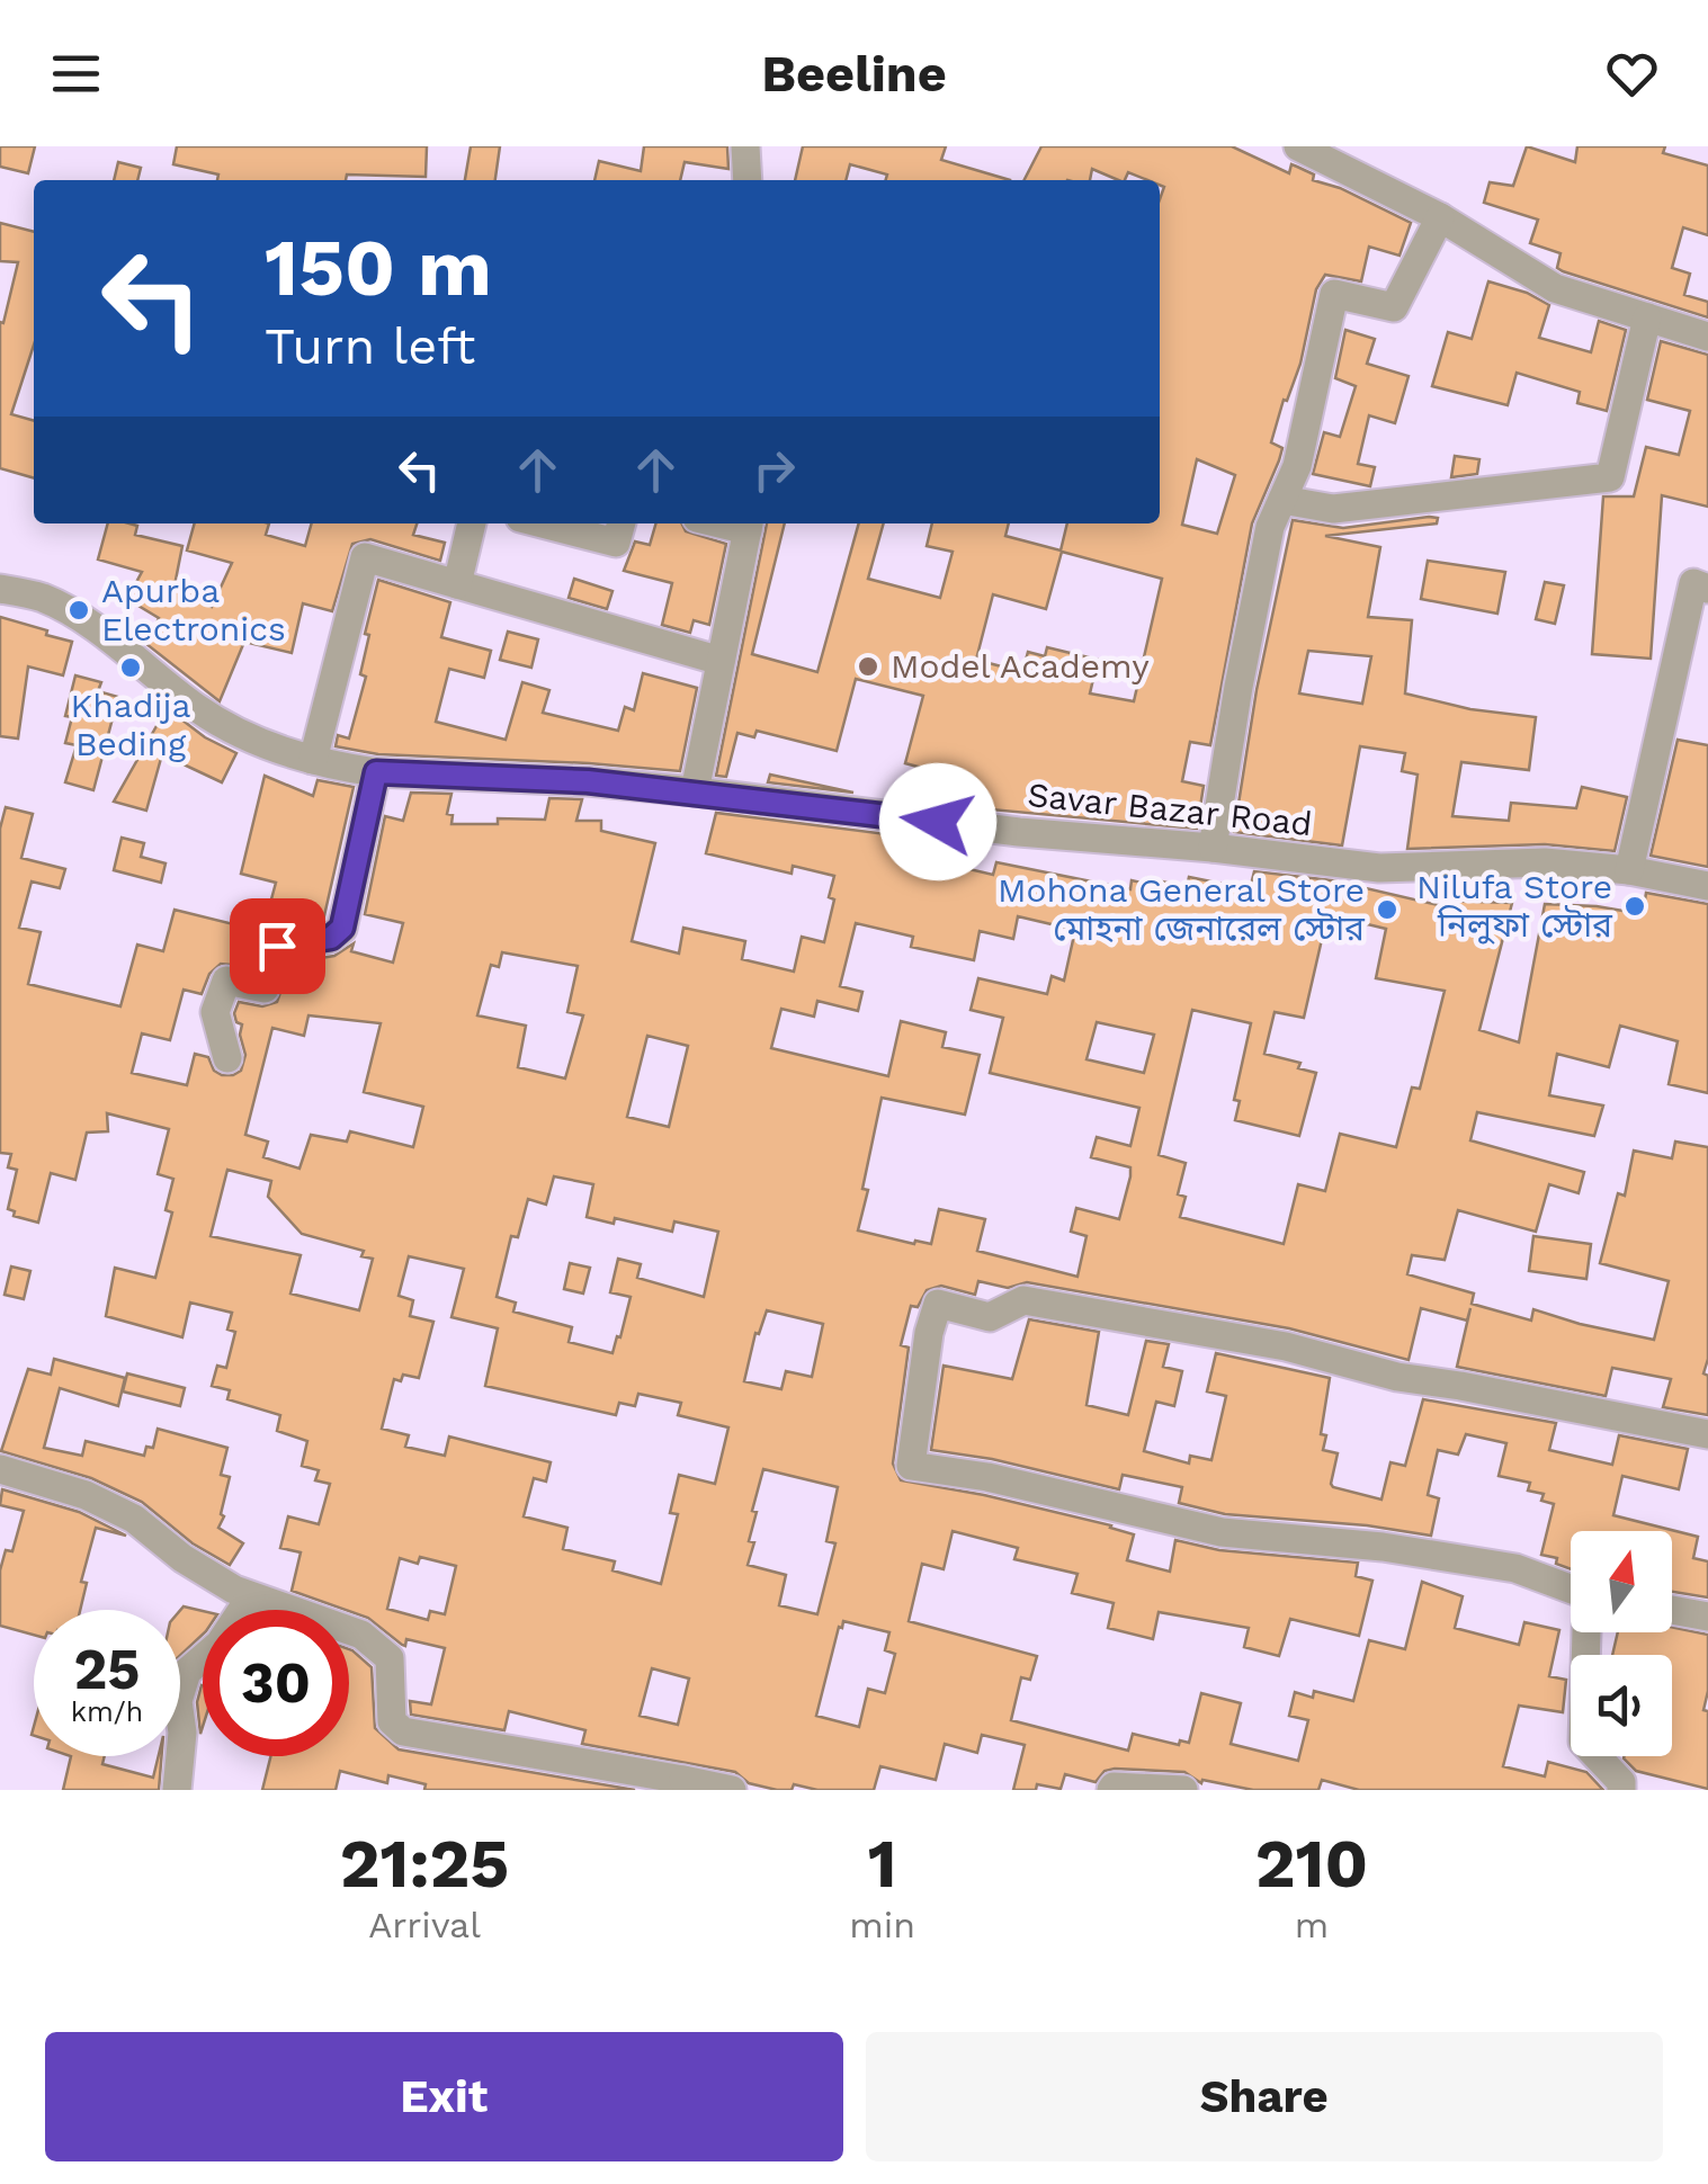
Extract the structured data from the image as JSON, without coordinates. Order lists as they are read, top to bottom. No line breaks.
{"streets":{"street":["Savar Bazar Road"]},"places":["Apurba Electronics","Model Academy","Khadija Beding","Nilufa Store নিলুফা স্টোর","Mohona General Store মোহনা জেনারেল স্টোর"],"north":"top","page":{"header":"Beeline","turn":["150 m","Turn left"],"speed":"25 km/h","limit":"30","eta":["21:25","Arrival","1","min","210","m"],"buttons":["Exit","Share"]}}
